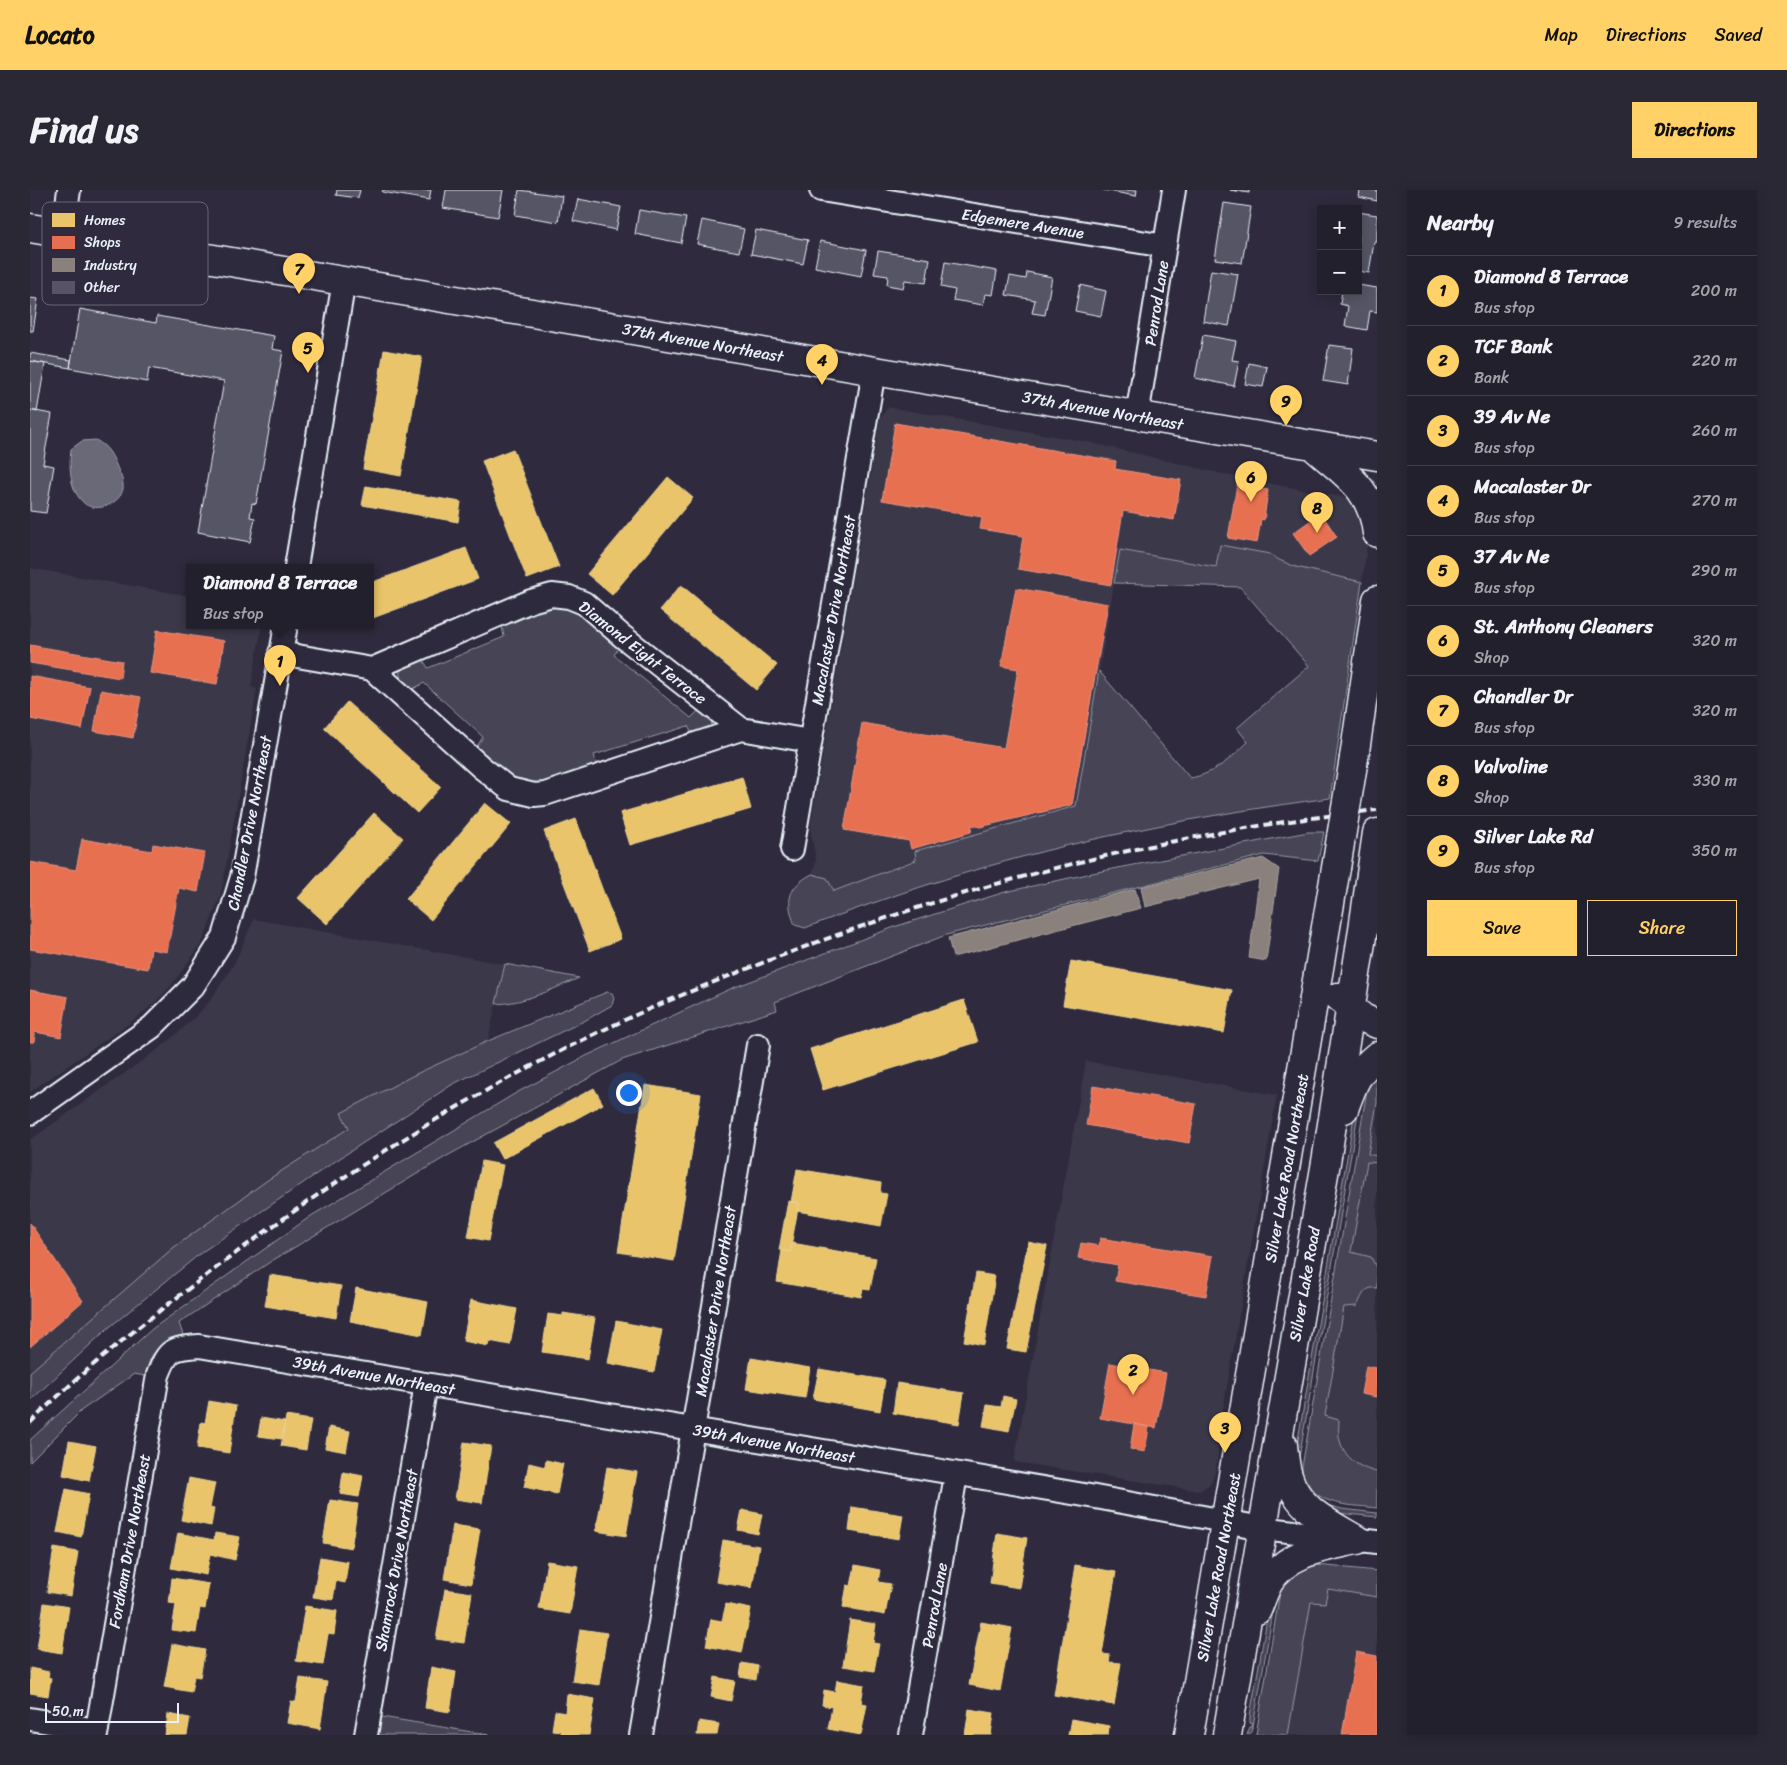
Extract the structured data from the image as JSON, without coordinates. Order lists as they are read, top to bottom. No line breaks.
{"streets":{"main road":["37th Avenue Northeast","Silver Lake Road Northeast","Silver Lake Road"],"street":["Edgemere Avenue","Penrod Lane","Macalaster Drive Northeast","Diamond Eight Terrace","Chandler Drive Northeast","39th Avenue Northeast","Fordham Drive Northeast","Shamrock Drive Northeast"]},"crossings":[["Edgemere Avenue","Penrod Lane"],["Penrod Lane","37th Avenue Northeast"],["Penrod Lane","39th Avenue Northeast"],["37th Avenue Northeast","Macalaster Drive Northeast"],["Macalaster Drive Northeast","Diamond Eight Terrace"],["Macalaster Drive Northeast","39th Avenue Northeast"],["Silver Lake Road Northeast","39th Avenue Northeast"],["Silver Lake Road","39th Avenue Northeast"],["39th Avenue Northeast","Fordham Drive Northeast"],["39th Avenue Northeast","Shamrock Drive Northeast"]],"legend":["Homes","Shops","Industry","Other"],"scale_bar":"50 m","page":{"header":"Locato","nav":["Map","Directions","Saved"],"title":"Find us","buttons":["Directions",["Save","Share"]],"heading":["Nearby","9 results"],"map_buttons":["+","−"],"pins":["7","5","4","9","6","8","1","2","3"],"list":[{"mark":"1","name":"Diamond 8 Terrace","note":"Bus stop","value":"200 m"},{"mark":"2","name":"TCF Bank","note":"Bank","value":"220 m"},{"mark":"3","name":"39 Av Ne","note":"Bus stop","value":"260 m"},{"mark":"4","name":"Macalaster Dr","note":"Bus stop","value":"270 m"},{"mark":"5","name":"37 Av Ne","note":"Bus stop","value":"290 m"},{"mark":"6","name":"St. Anthony Cleaners","note":"Shop","value":"320 m"},{"mark":"7","name":"Chandler Dr","note":"Bus stop","value":"320 m"},{"mark":"8","name":"Valvoline","note":"Shop","value":"330 m"},{"mark":"9","name":"Silver Lake Rd","note":"Bus stop","value":"350 m"}],"popup":["Diamond 8 Terrace","Bus stop"],"scale":"50 m"}}
